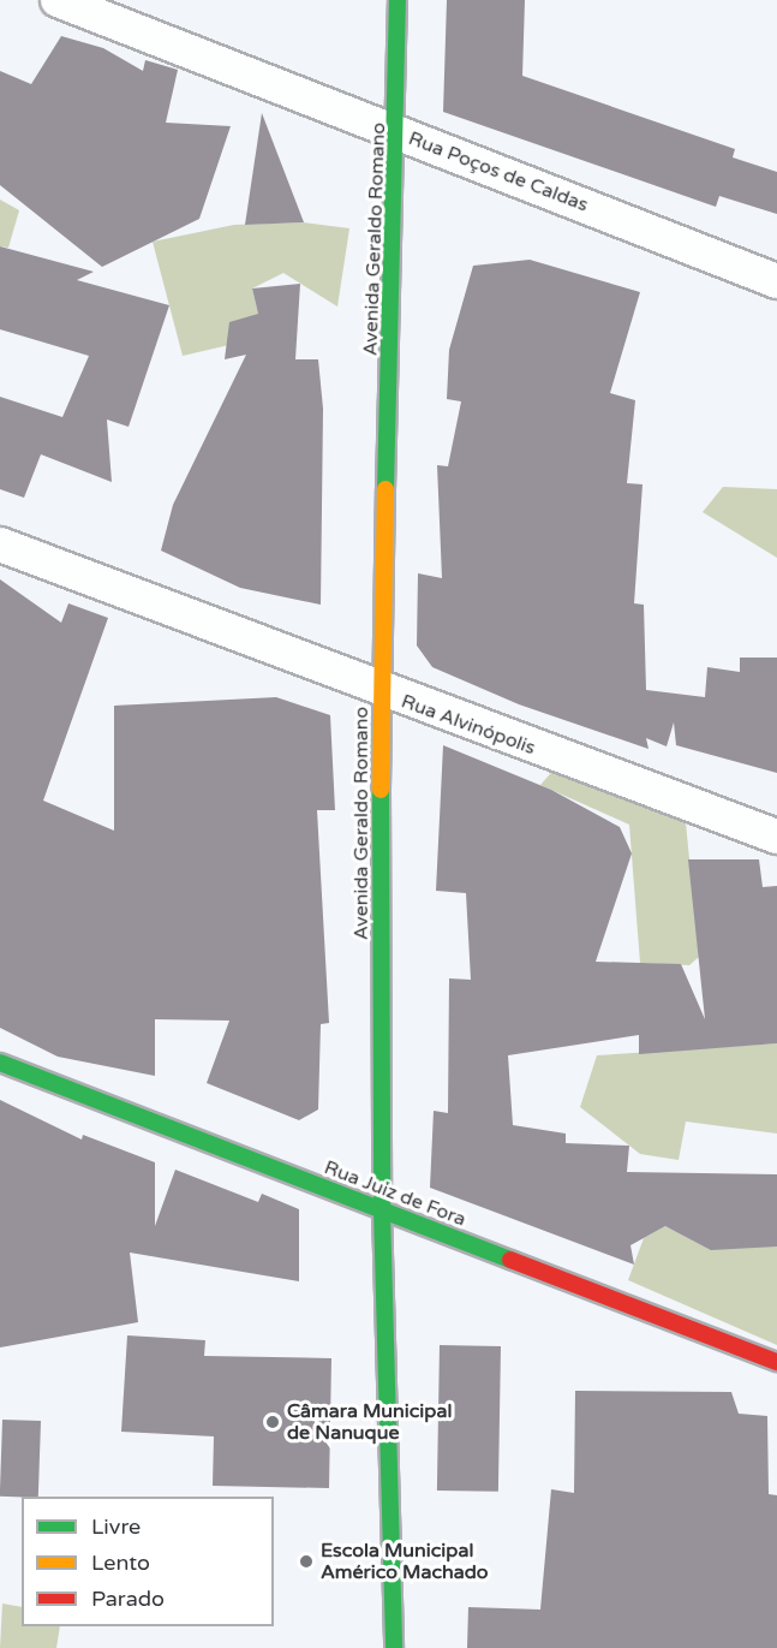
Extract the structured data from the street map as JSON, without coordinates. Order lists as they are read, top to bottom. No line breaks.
{"streets":{"main road":["Avenida Geraldo Romano","Rua Juiz de Fora"],"street":["Rua Poços de Caldas","Rua Alvinópolis"]},"crossings":[["Rua Poços de Caldas","Avenida Geraldo Romano"],["Avenida Geraldo Romano","Rua Alvinópolis"],["Avenida Geraldo Romano","Rua Juiz de Fora"]],"places":["Câmara Municipal de Nanuque","Escola Municipal Américo Machado"],"legend":["Livre","Lento","Parado"]}
